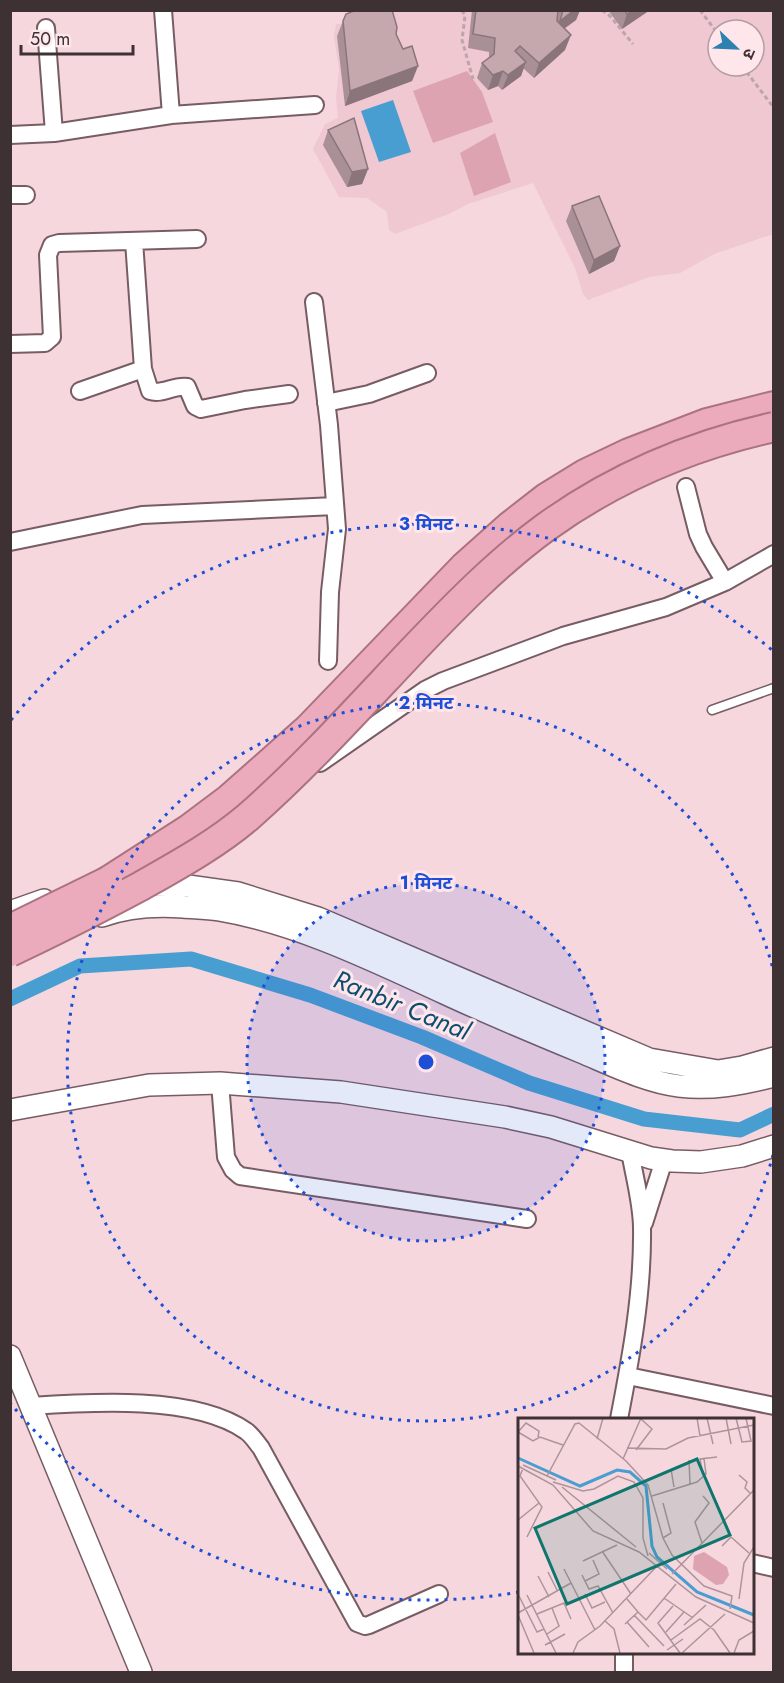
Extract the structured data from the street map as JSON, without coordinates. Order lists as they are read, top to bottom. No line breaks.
{"water":["Ranbir Canal"],"scale_bar":"50 m","north":"bottom right","rings":["3 मिनट","2 मिनट","1 मिनट"]}
